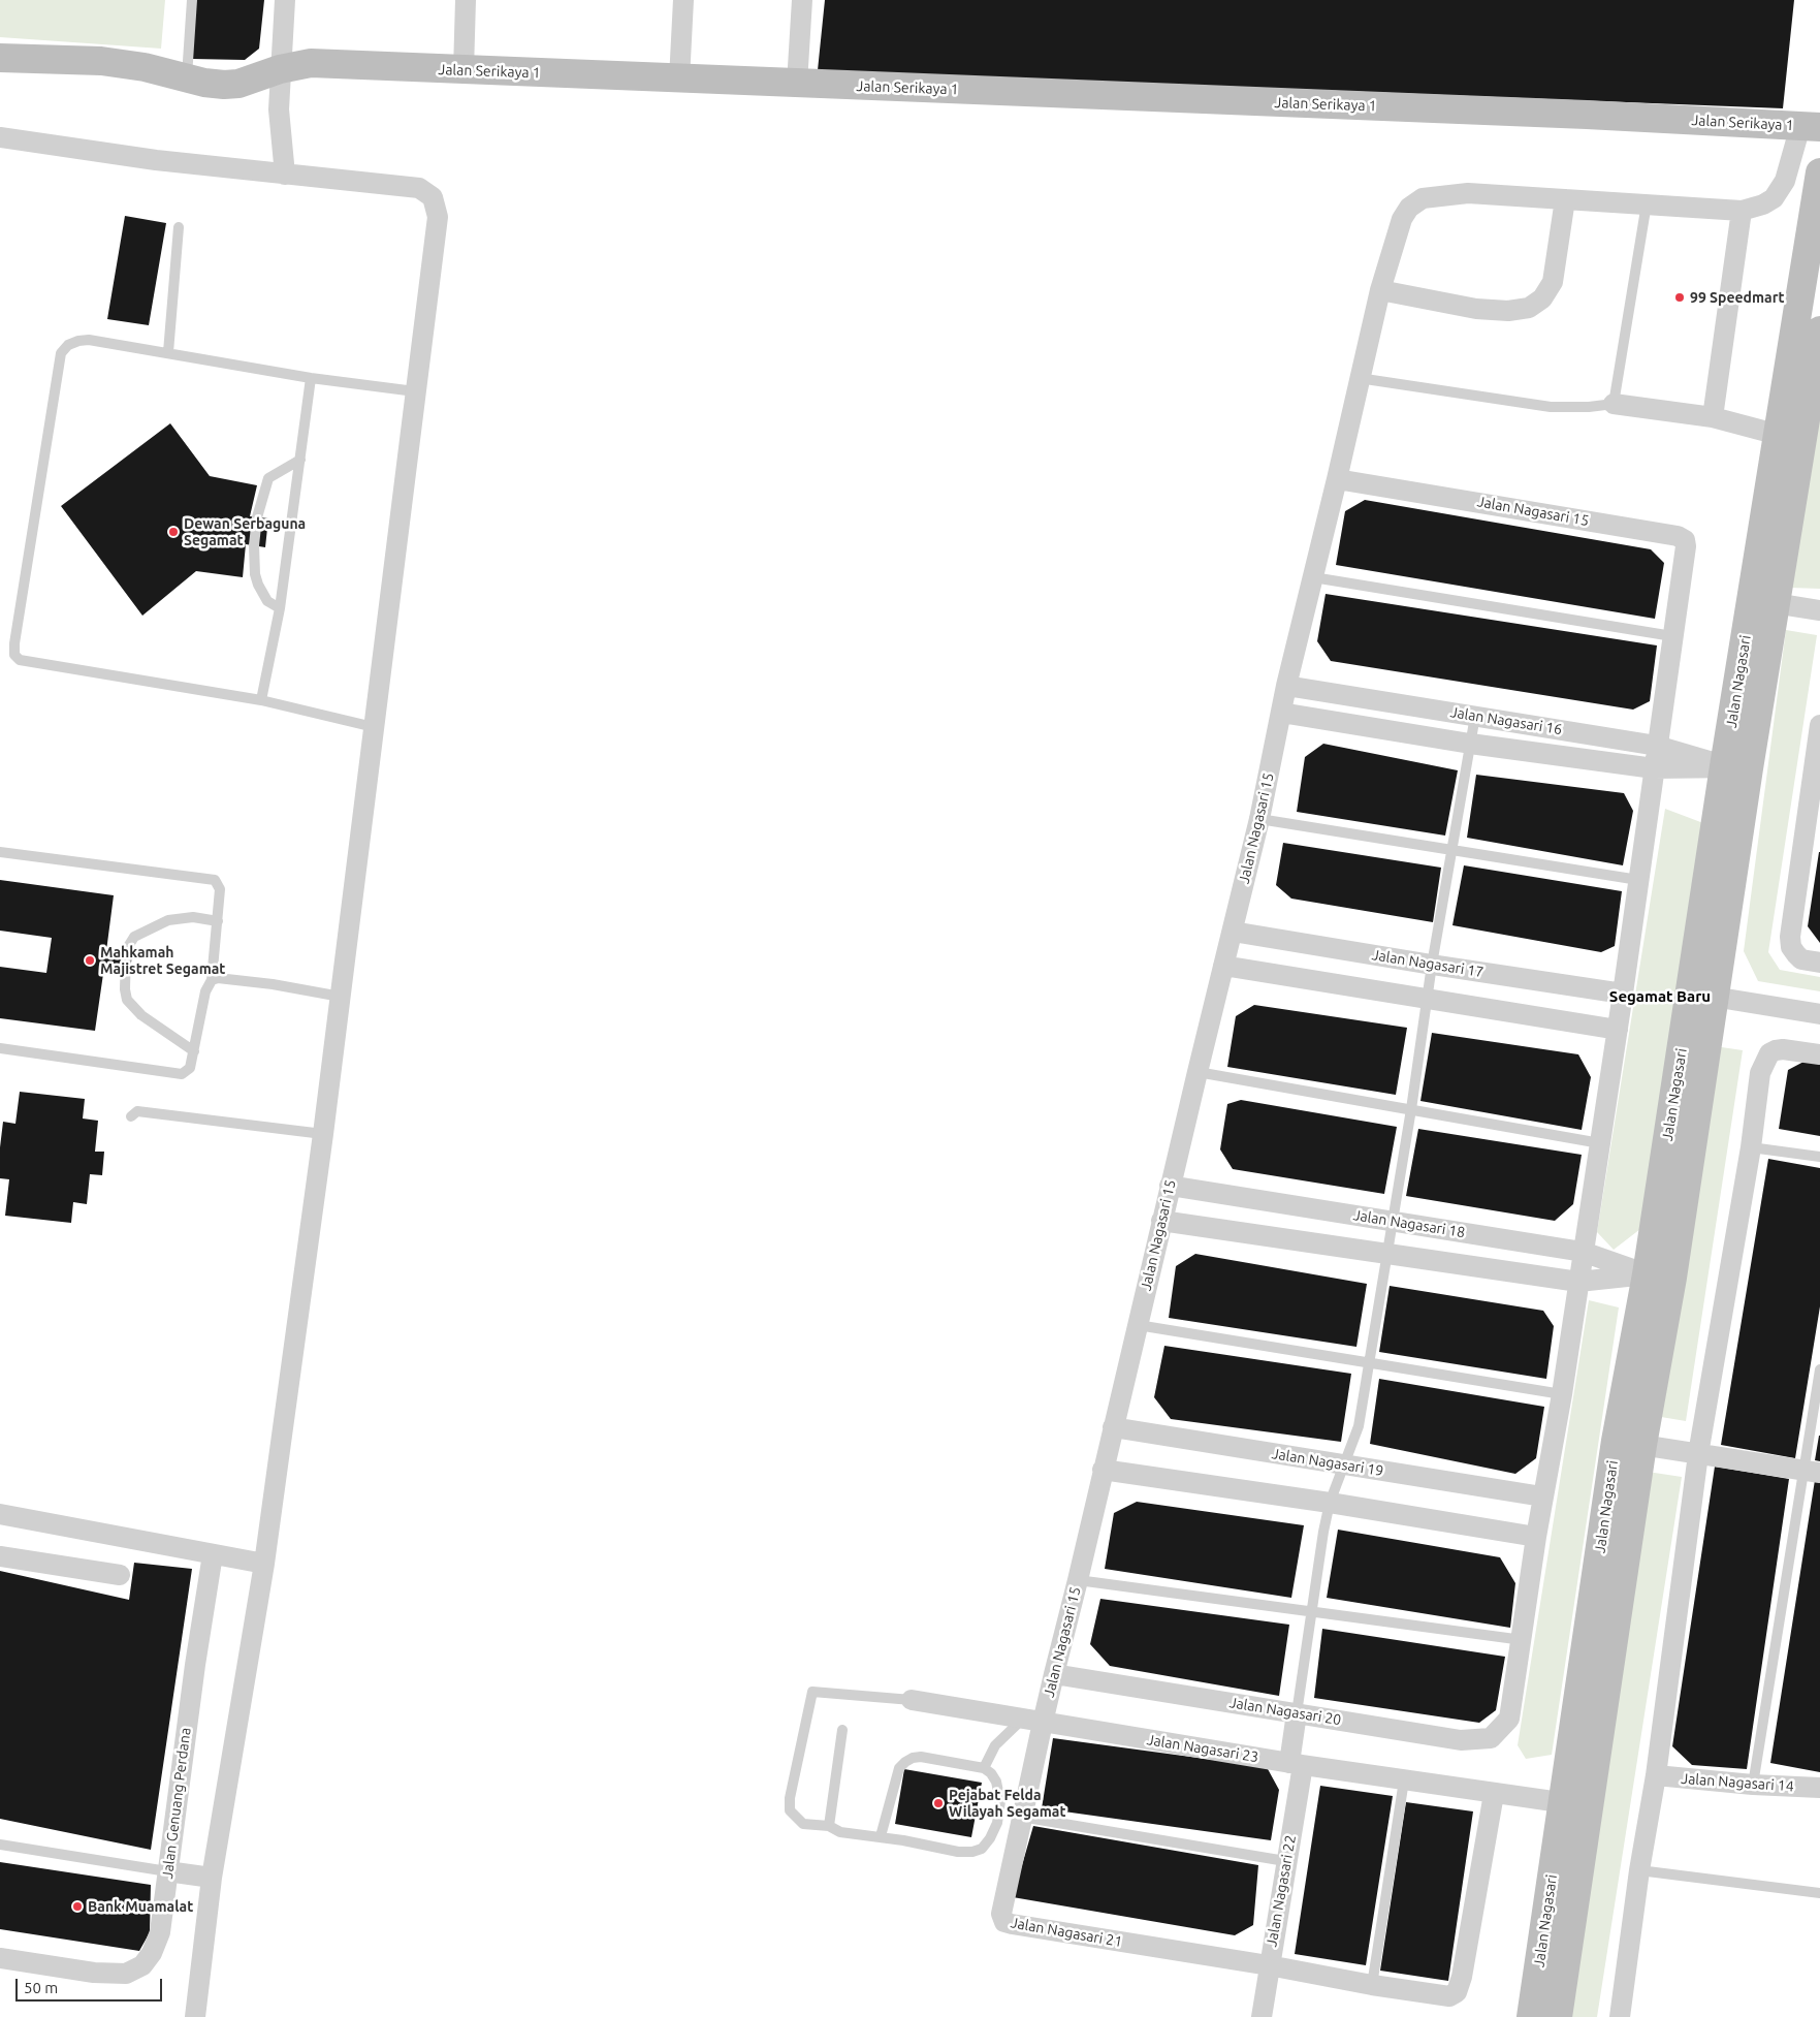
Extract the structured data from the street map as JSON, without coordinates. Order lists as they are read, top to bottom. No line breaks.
{"streets":{"street":["Jalan Serikaya 1","Jalan Nagasari 15","Jalan Nagasari","Jalan Nagasari 16","Jalan Nagasari 17","Jalan Nagasari 18","Jalan Nagasari 19","Jalan Nagasari 20","Jalan Nagasari 23","Jalan Nagasari 14","Jalan Genuang Perdana","Jalan Nagasari 22","Jalan Nagasari 21"]},"crossings":[["Jalan Nagasari 15","Jalan Nagasari 16"],["Jalan Nagasari 15","Jalan Nagasari 17"],["Jalan Nagasari 15","Jalan Nagasari 18"],["Jalan Nagasari 15","Jalan Nagasari 19"],["Jalan Nagasari 15","Jalan Nagasari 20"],["Jalan Nagasari 15","Jalan Nagasari 23"],["Jalan Nagasari 15","Jalan Nagasari 21"],["Jalan Nagasari","Jalan Nagasari 16"],["Jalan Nagasari","Jalan Nagasari 18"],["Jalan Nagasari","Jalan Nagasari 23"],["Jalan Nagasari 20","Jalan Nagasari 22"],["Jalan Nagasari 23","Jalan Nagasari 22"],["Jalan Nagasari 23","Jalan Nagasari 21"],["Jalan Nagasari 22","Jalan Nagasari 21"]],"districts":["Segamat Baru"],"places":["99 Speedmart","Dewan Serbaguna Segamat","Mahkamah Majistret Segamat","Pejabat Felda Wilayah Segamat","Bank Muamalat"],"scale_bar":"50 m"}
